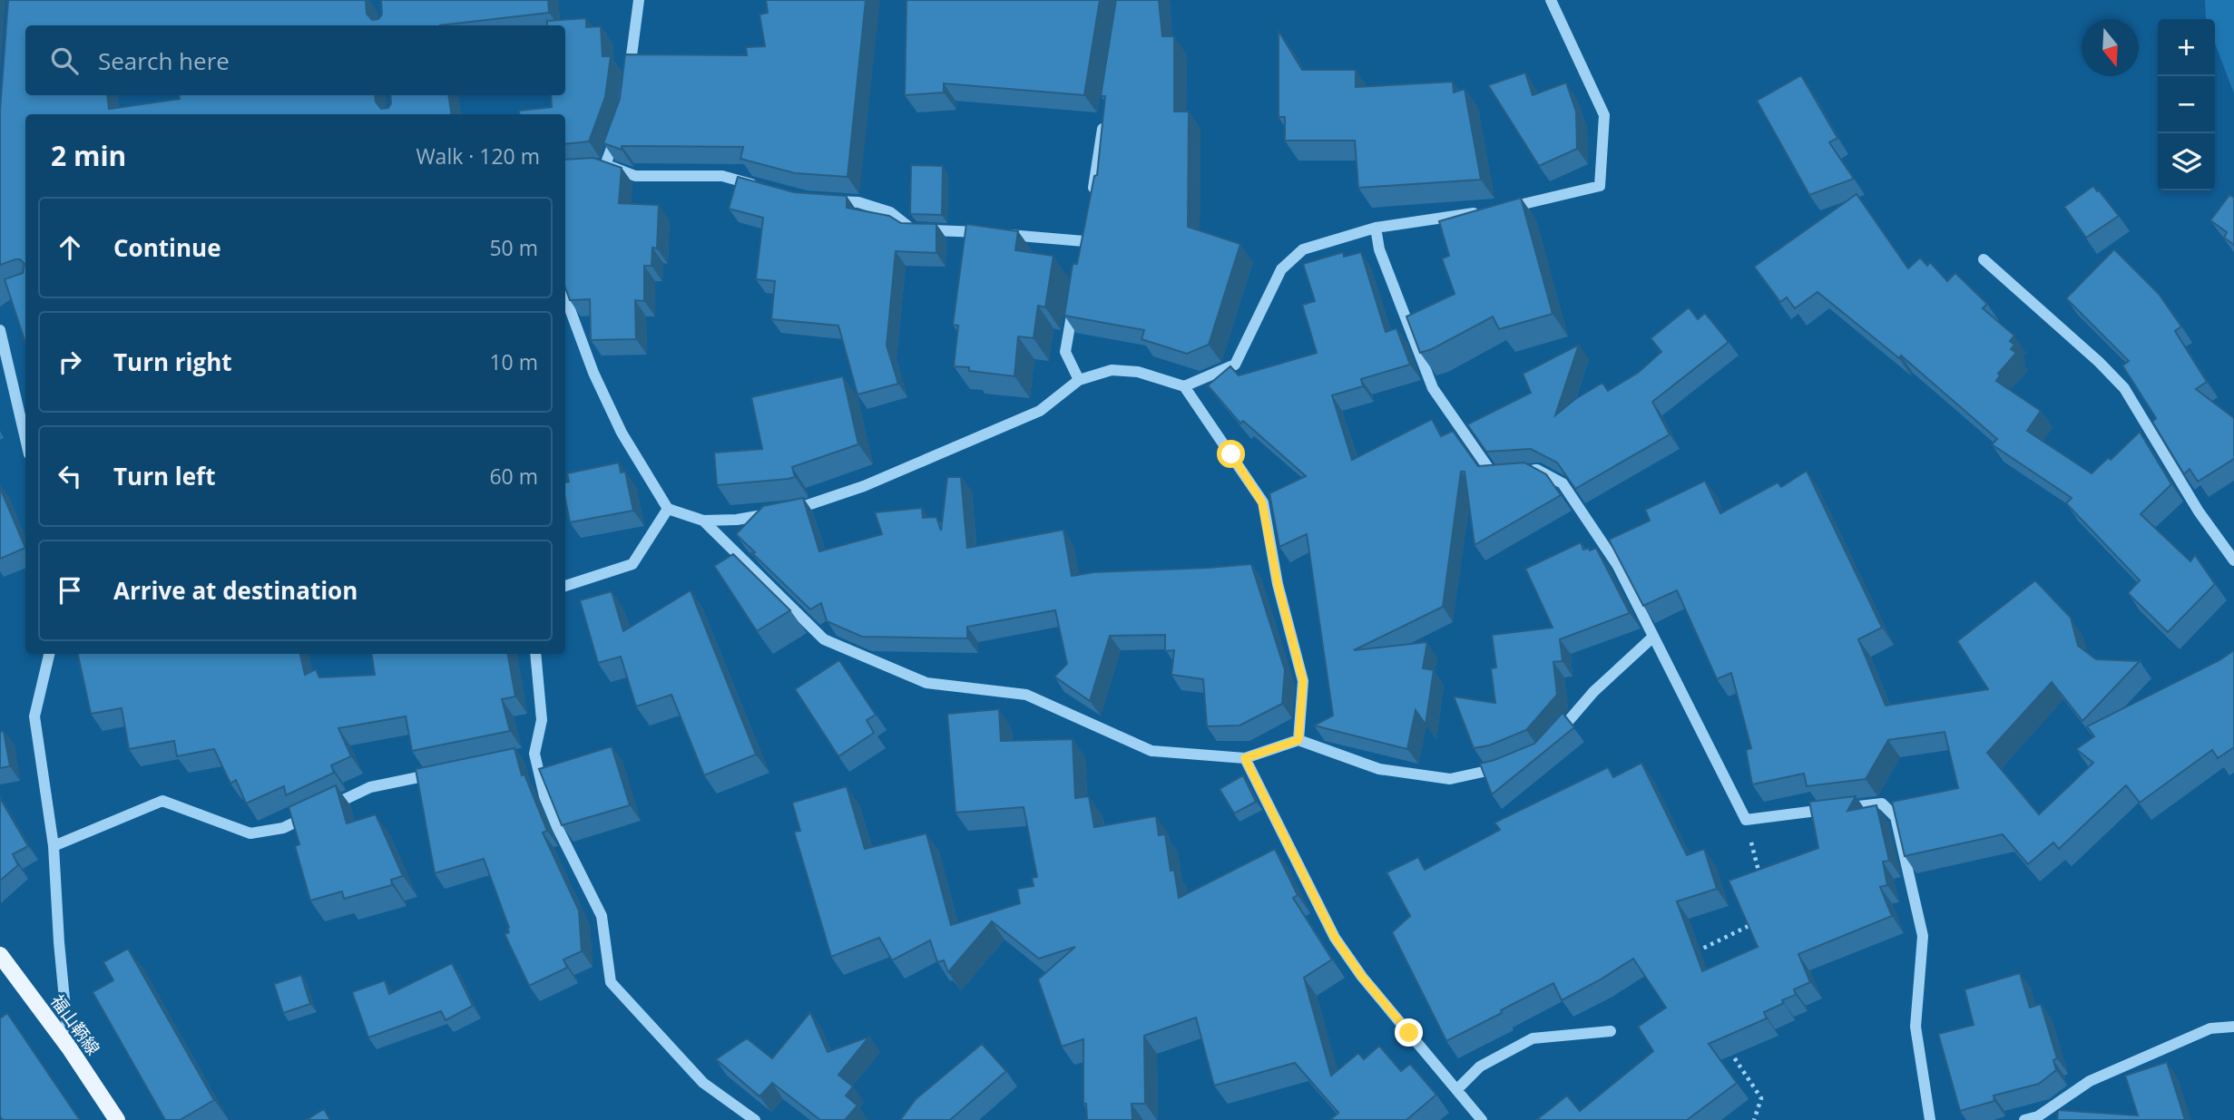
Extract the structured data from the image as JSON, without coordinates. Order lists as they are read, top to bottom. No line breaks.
{"streets":{"main road":["福山鞆線"]},"north":"bottom","page":{"map_buttons":["+","−"],"search":"Search here","heading":["2 min","Walk · 120 m"],"list":[["Continue","50 m"],["Turn right","10 m"],["Turn left","60 m"],"Arrive at destination"]}}
